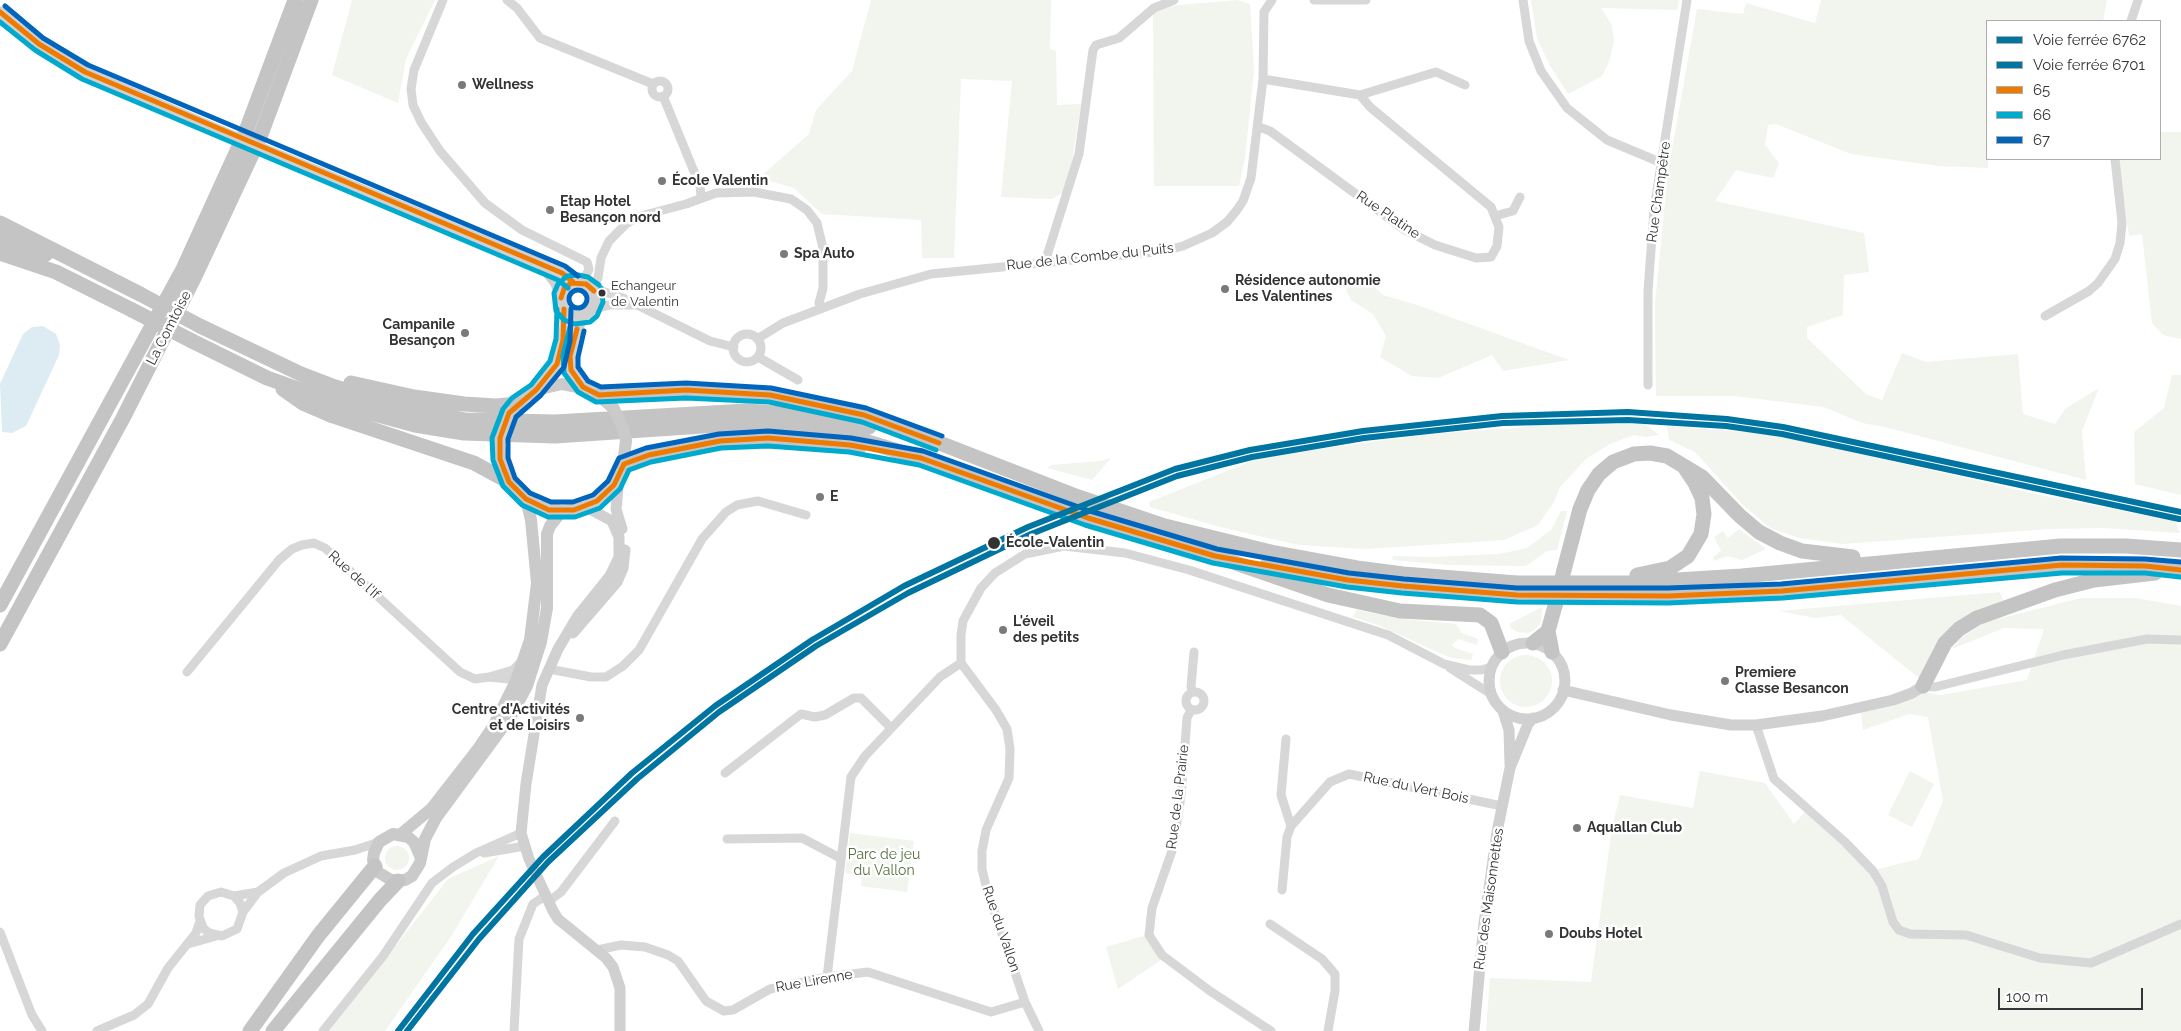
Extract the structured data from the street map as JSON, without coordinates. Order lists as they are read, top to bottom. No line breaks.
{"streets":{"highway":["La Comtoise"],"street":["Rue Champêtre","Rue Platine","Rue de la Combe du Puits","Rue de l'If","Rue du Vert Bois","Rue de la Prairie","Rue des Maisonnettes","Rue du Vallon","Rue Lirenne"]},"crossings":[["Rue Platine","Rue de la Combe du Puits"],["Rue du Vert Bois","Rue des Maisonnettes"],["Rue du Vallon","Rue Lirenne"]],"parks":["Parc de jeu du Vallon"],"places":["Wellness","École Valentin","Etap Hotel Besançon nord","Spa Auto","Résidence autonomie Les Valentines","Echangeur de Valentin","Campanile Besançon","E","École-Valentin","L'éveil des petits","Premiere Classe Besancon","Centre d'Activités et de Loisirs","Aquallan Club","Doubs Hotel"],"lines":["transit line 67","transit line 65","transit line 66","rail line 6762","rail line 6701"],"legend":["Voie ferrée 6762","Voie ferrée 6701","65","66","67"],"scale_bar":"100 m"}
